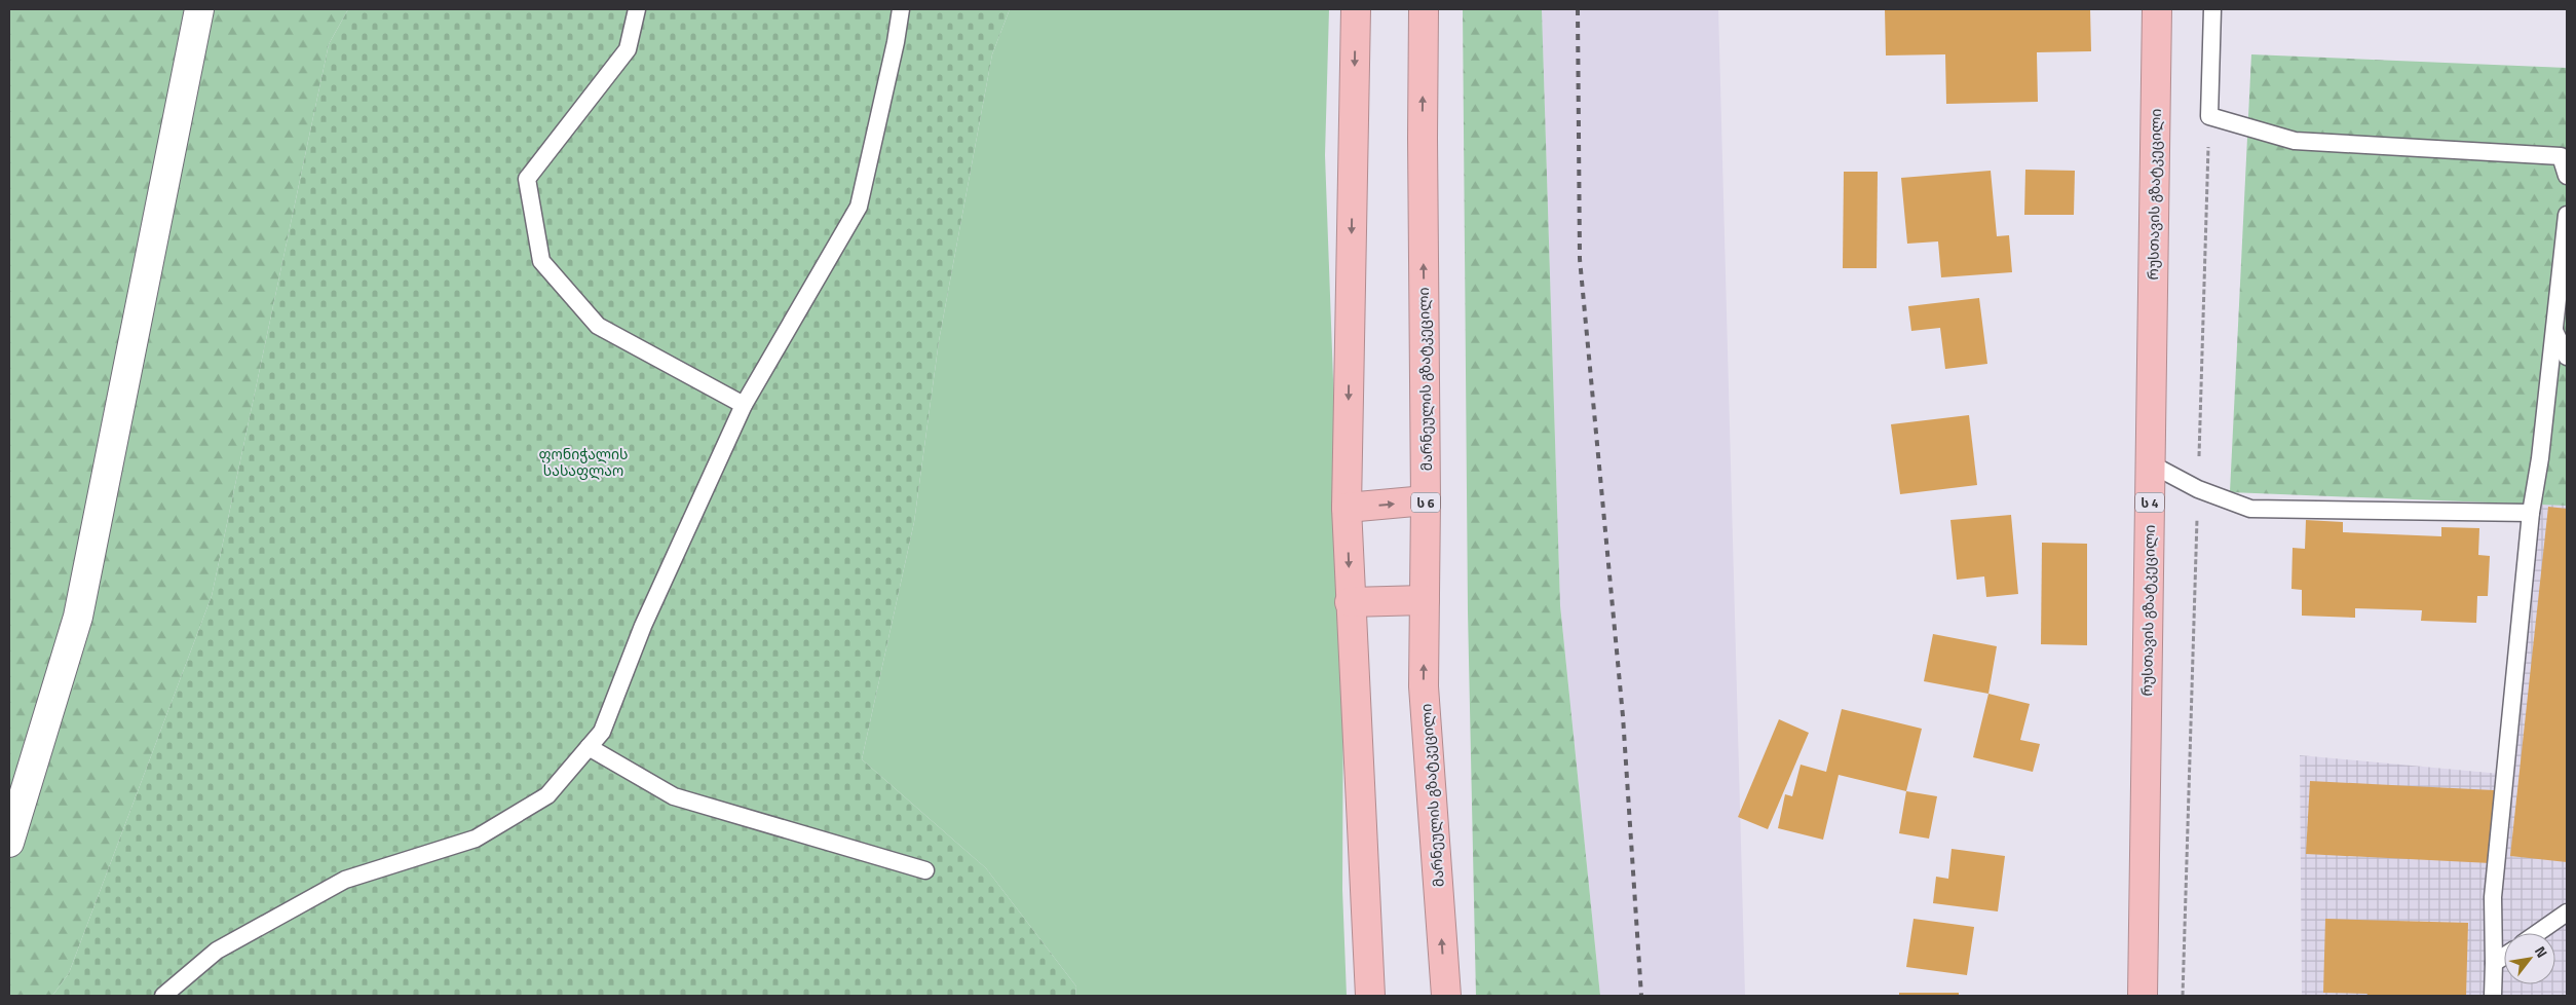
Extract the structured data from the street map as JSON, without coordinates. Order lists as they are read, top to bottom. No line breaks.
{"streets":{"highway":["რუსთავის გზატკეცილი","მარნეულის გზატკეცილი","ს 6","ს 4"]},"parks":["ფონიჭალის სასაფლაო"],"north":"top right"}
